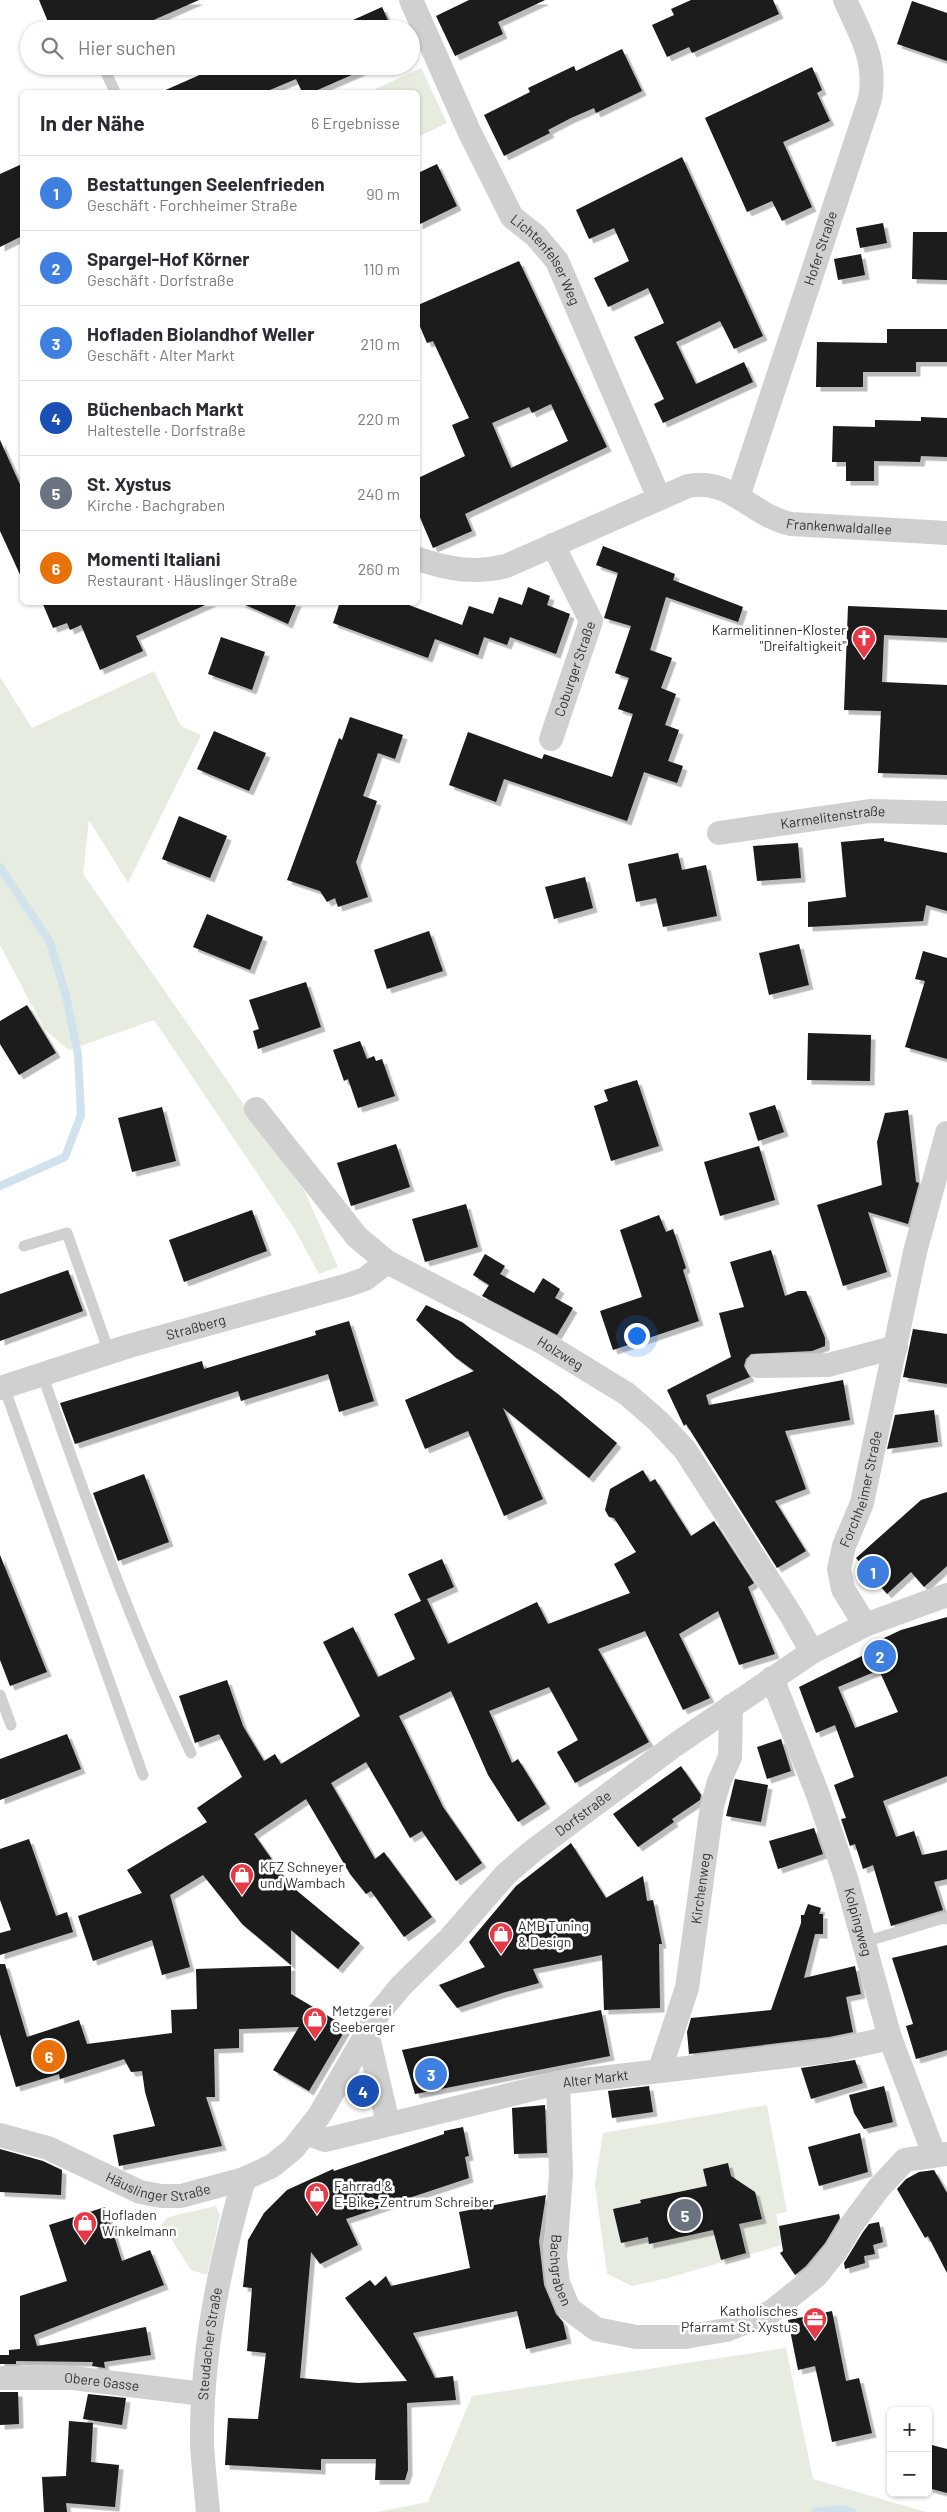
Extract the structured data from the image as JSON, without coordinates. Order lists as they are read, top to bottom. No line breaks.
{"streets":{"street":["Hofer Straße","Lichtenfelser Weg","Frankenwaldallee","Coburger Straße","Karmelitenstraße","Straßberg","Holzweg","Forchheimer Straße","Dorfstraße","Kirchenweg","Kolpingweg","Alter Markt","Häuslinger Straße","Bachgraben","Steudacher Straße","Obere Gasse"]},"crossings":[["Hofer Straße","Frankenwaldallee"],["Straßberg","Holzweg"],["Holzweg","Dorfstraße"],["Forchheimer Straße","Dorfstraße"],["Dorfstraße","Kirchenweg"],["Dorfstraße","Kolpingweg"],["Dorfstraße","Alter Markt"],["Dorfstraße","Häuslinger Straße"],["Kirchenweg","Alter Markt"],["Kolpingweg","Alter Markt"],["Kolpingweg","Bachgraben"],["Alter Markt","Häuslinger Straße"],["Alter Markt","Bachgraben"],["Häuslinger Straße","Steudacher Straße"],["Steudacher Straße","Obere Gasse"]],"places":{"church":["Karmelitinnen-Kloster \"Dreifaltigkeit\""],"shop":["KFZ Schneyer und Wambach","AMB Tuning & Design","Metzgerei Seeberger","Fahrrad & E-Bike-Zentrum Schreiber","Hofladen Winkelmann"],"office":["Katholisches Pfarramt St. Xystus"]},"page":{"search":"Hier suchen","heading":["In der Nähe","6 Ergebnisse"],"list":[{"mark":"1","name":"Bestattungen Seelenfrieden","note":"Geschäft · Forchheimer Straße","value":"90 m"},{"mark":"2","name":"Spargel-Hof Körner","note":"Geschäft · Dorfstraße","value":"110 m"},{"mark":"3","name":"Hofladen Biolandhof Weller","note":"Geschäft · Alter Markt","value":"210 m"},{"mark":"4","name":"Büchenbach Markt","note":"Haltestelle · Dorfstraße","value":"220 m"},{"mark":"5","name":"St. Xystus","note":"Kirche · Bachgraben","value":"240 m"},{"mark":"6","name":"Momenti Italiani","note":"Restaurant · Häuslinger Straße","value":"260 m"}],"pins":["1","2","6","3","4","5"],"map_buttons":["+","−"]}}
